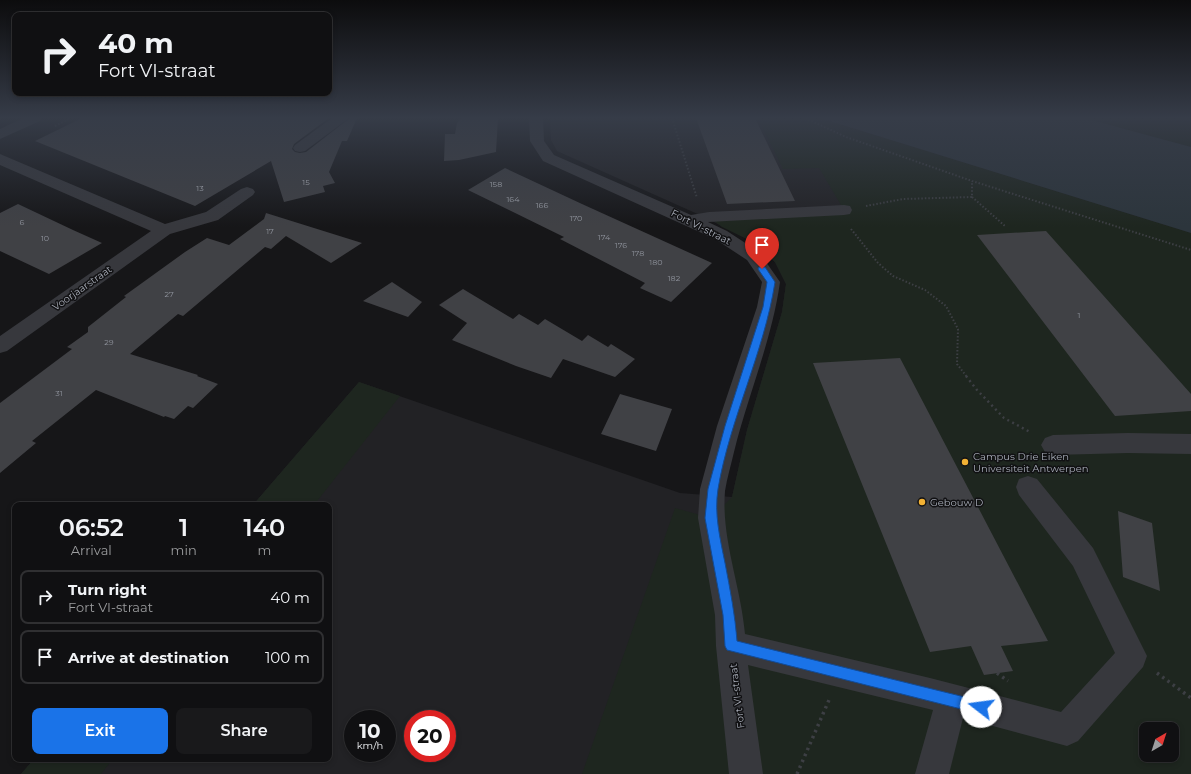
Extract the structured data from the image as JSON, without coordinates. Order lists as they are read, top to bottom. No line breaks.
{"streets":{"street":["Fort VI-straat","Voorjaarstraat"]},"places":["Campus Drie Eiken Universiteit Antwerpen","Gebouw D"],"house_numbers":["15","158","13","164","166","170","6","17","174","10","176","178","180","182","27","1","29","31"],"north":"top right","page":{"turn":["40 m","Fort VI-straat"],"eta":["06:52","Arrival","1","min","140","m"],"list":[{"name":"Turn right","note":"Fort VI-straat","value":"40 m"},{"name":"Arrive at destination","value":"100 m"}],"buttons":["Exit","Share"],"speed":"10 km/h","limit":"20"}}
